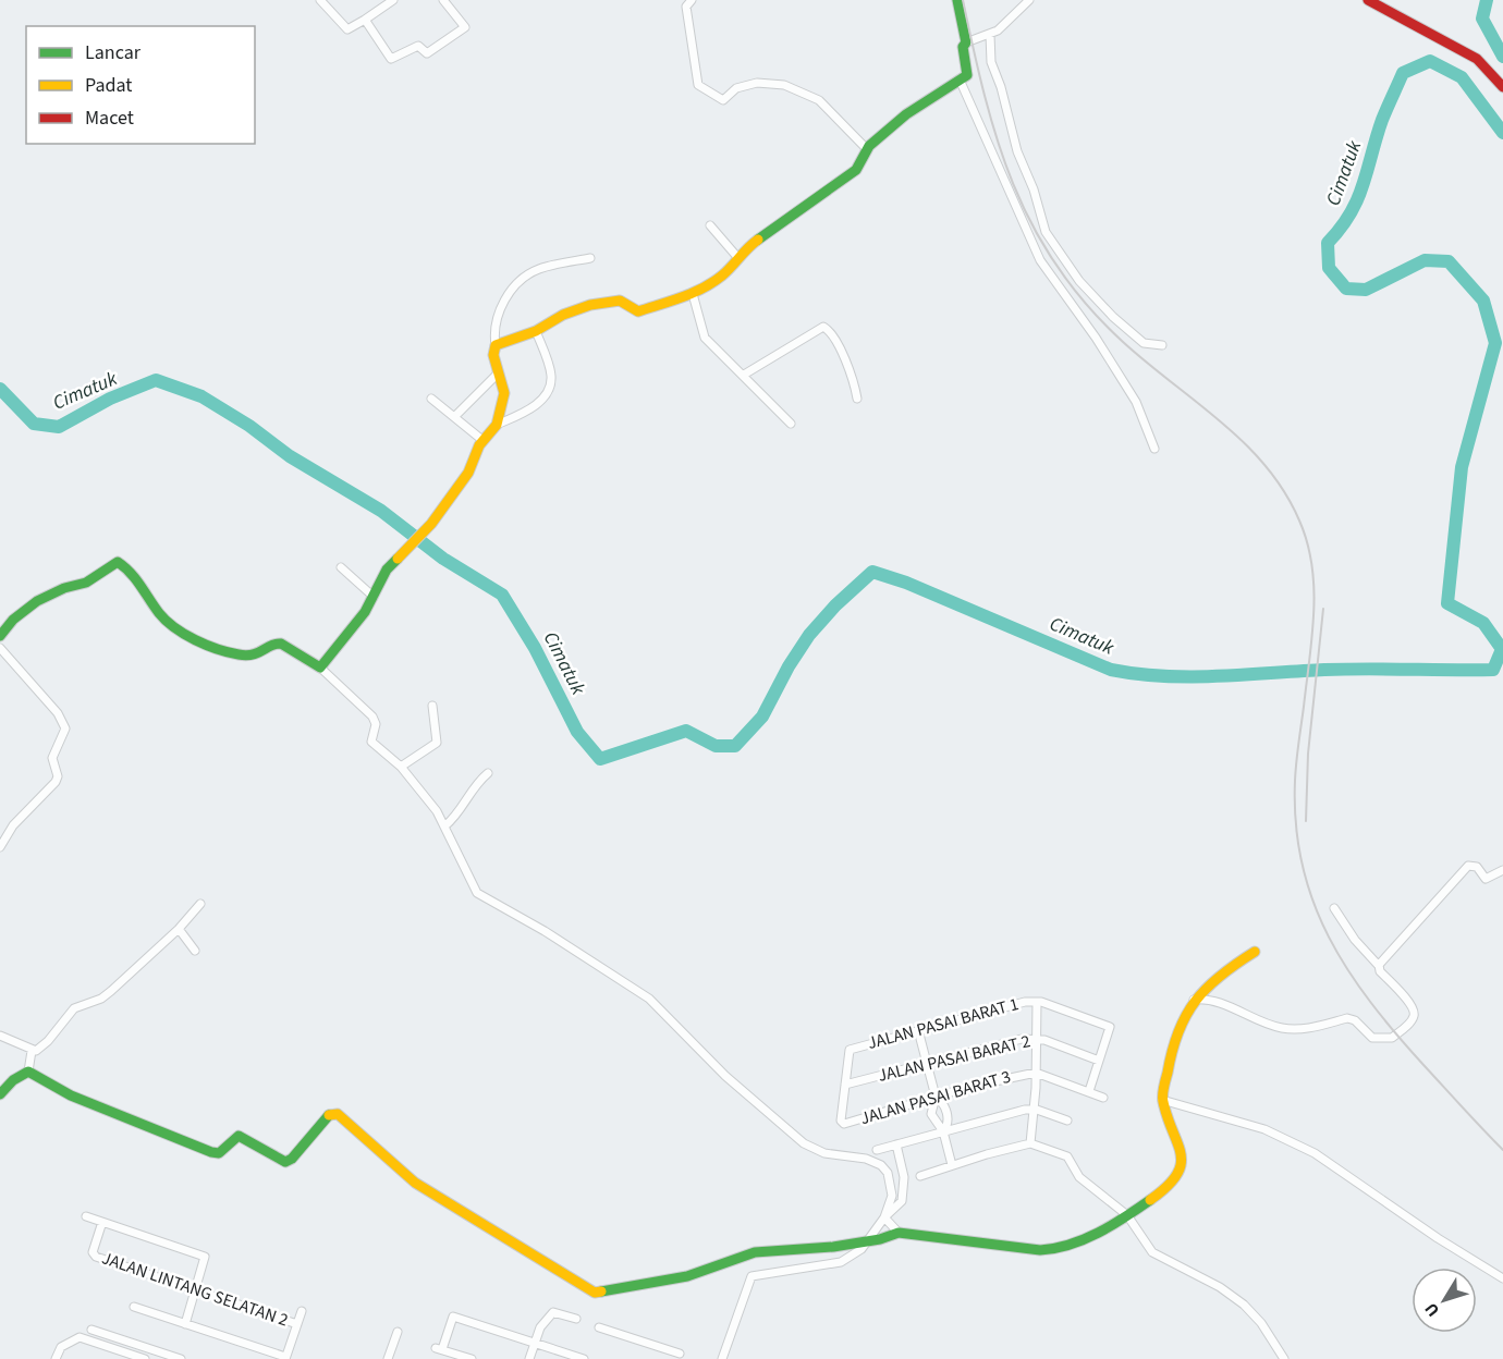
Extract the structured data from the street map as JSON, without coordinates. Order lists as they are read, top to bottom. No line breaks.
{"streets":{"street":["JALAN PASAI BARAT 1","JALAN PASAI BARAT 2","JALAN PASAI BARAT 3","JALAN LINTANG SELATAN 2"]},"crossings":[["JALAN PASAI BARAT 1","JALAN PASAI BARAT 2"],["JALAN PASAI BARAT 1","JALAN PASAI BARAT 3"],["JALAN PASAI BARAT 2","JALAN PASAI BARAT 3"]],"water":["Cimatuk"],"legend":["Lancar","Padat","Macet"],"north":"bottom left"}
